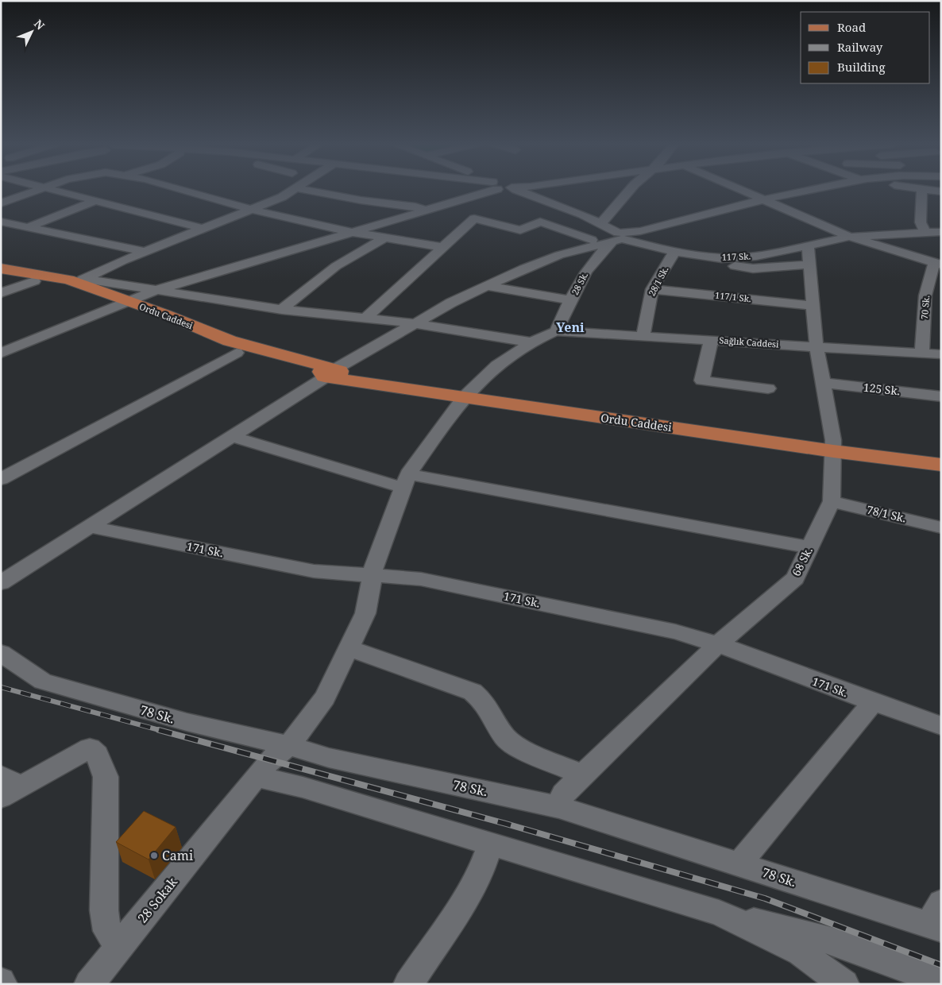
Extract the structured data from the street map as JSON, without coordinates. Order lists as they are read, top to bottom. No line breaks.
{"streets":{"main road":["Ordu Caddesi"],"street":["117 Sk.","28/1 Sk.","28 Sk.","117/1 Sk.","70 Sk.","Sağlık Caddesi","125 Sk.","78/1 Sk.","171 Sk.","68 Sk.","78 Sk.","28 Sokak"]},"crossings":[["117 Sk.","28/1 Sk."],["117 Sk.","28 Sk."],["117 Sk.","68 Sk."],["28/1 Sk.","117/1 Sk."],["28/1 Sk.","Sağlık Caddesi"],["28 Sk.","Sağlık Caddesi"],["28 Sk.","28 Sokak"],["117/1 Sk.","68 Sk."],["70 Sk.","Sağlık Caddesi"],["Ordu Caddesi","68 Sk."],["Ordu Caddesi","28 Sokak"],["Sağlık Caddesi","68 Sk."],["Sağlık Caddesi","28 Sokak"],["125 Sk.","68 Sk."],["78/1 Sk.","68 Sk."],["171 Sk.","68 Sk."],["171 Sk.","28 Sokak"],["68 Sk.","78 Sk."],["78 Sk.","28 Sokak"]],"districts":["Yeni"],"places":["Cami"],"legend":["Road","Railway","Building"],"north":"top right"}
